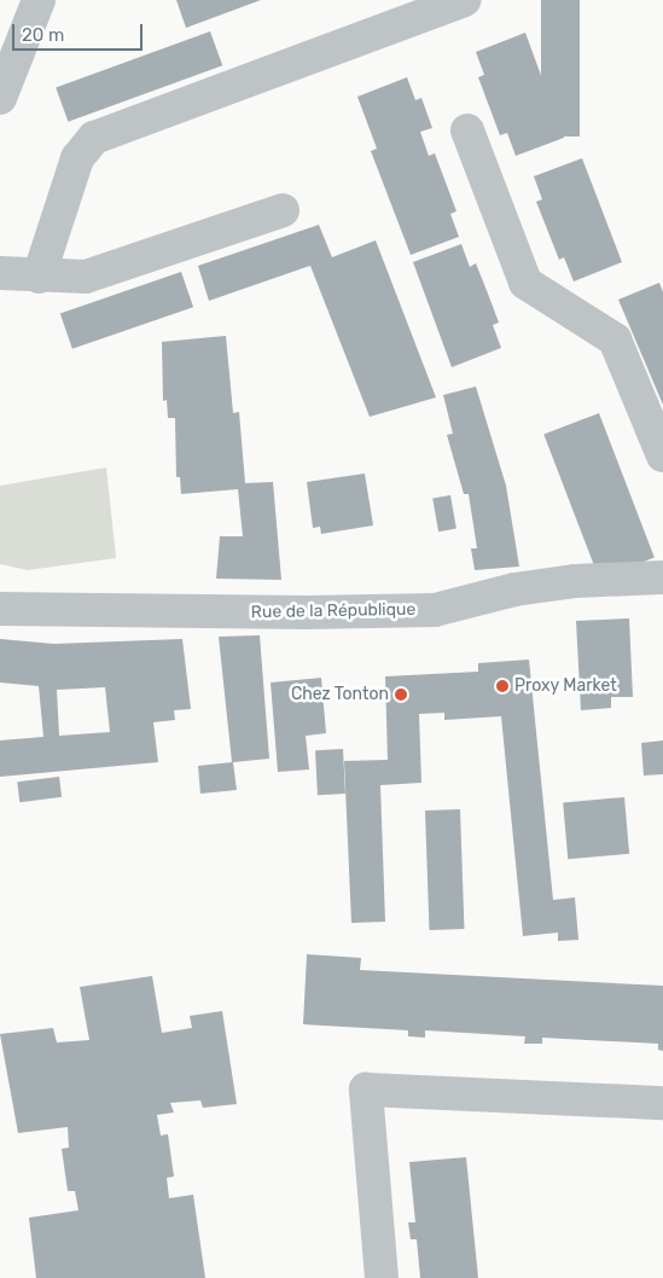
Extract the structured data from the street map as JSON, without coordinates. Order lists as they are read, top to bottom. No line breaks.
{"streets":{"street":["Rue de la République"]},"places":["Proxy Market","Chez Tonton"],"scale_bar":"20 m"}
